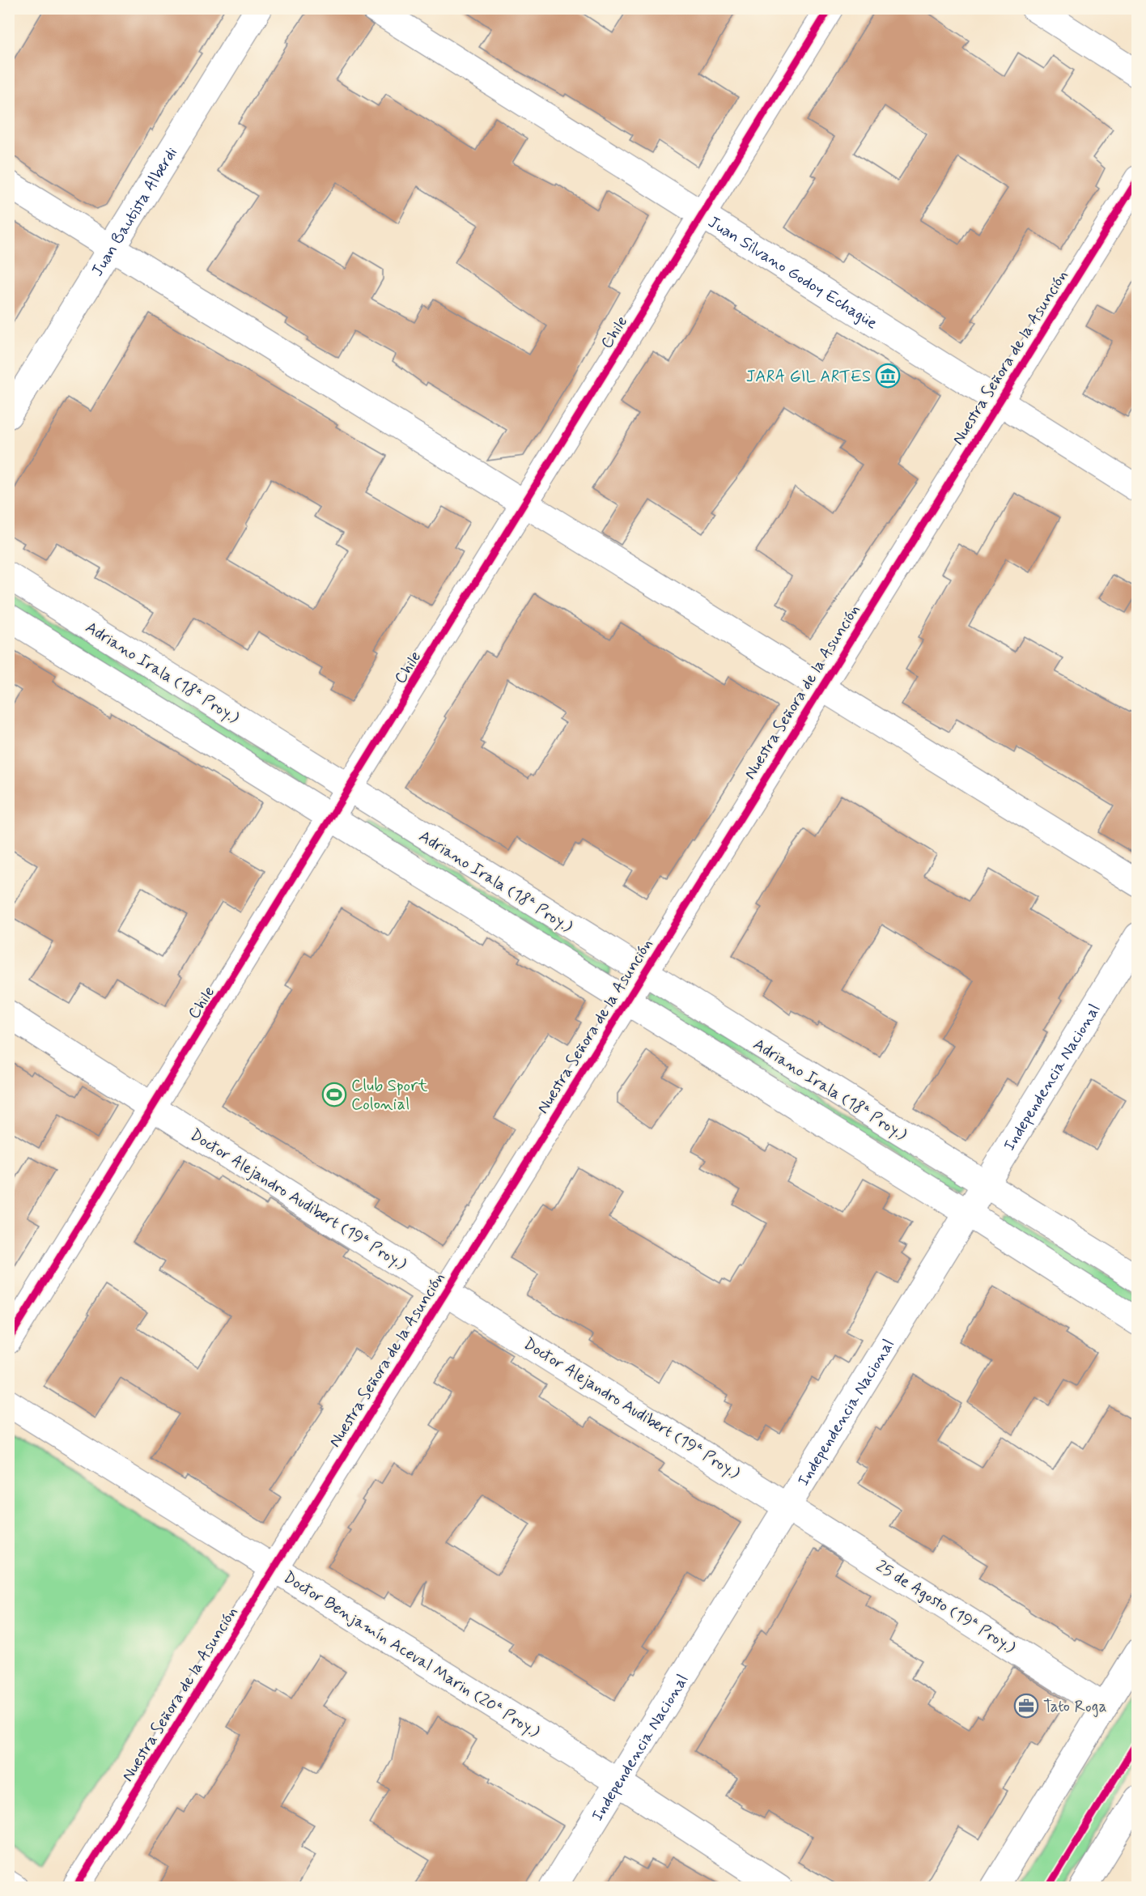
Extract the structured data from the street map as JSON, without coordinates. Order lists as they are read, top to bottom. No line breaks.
{"streets":{"street":["Juan Bautista Alberdi","Juan Silvano Godoy Echagüe","Chile","Nuestra Señora de la Asunción","Adriano Irala (18ª Proy.)","Independencia Nacional","Doctor Alejandro Audibert (19ª Proy.)","25 de Agosto (19ª Proy.)","Doctor Benjamín Aceval Marin (20ª Proy.)"]},"crossings":[["Juan Silvano Godoy Echagüe","Chile"],["Juan Silvano Godoy Echagüe","Nuestra Señora de la Asunción"],["Chile","Adriano Irala (18ª Proy.)"],["Chile","Doctor Alejandro Audibert (19ª Proy.)"],["Nuestra Señora de la Asunción","Adriano Irala (18ª Proy.)"],["Nuestra Señora de la Asunción","Doctor Alejandro Audibert (19ª Proy.)"],["Nuestra Señora de la Asunción","Doctor Benjamín Aceval Marin (20ª Proy.)"],["Adriano Irala (18ª Proy.)","Independencia Nacional"],["Independencia Nacional","Doctor Alejandro Audibert (19ª Proy.)"],["Independencia Nacional","25 de Agosto (19ª Proy.)"],["Independencia Nacional","Doctor Benjamín Aceval Marin (20ª Proy.)"],["Doctor Alejandro Audibert (19ª Proy.)","25 de Agosto (19ª Proy.)"]],"places":{"museum":["JARA GIL ARTES"],"sports":["Club Sport Colonial"],"office":["Tato Roga"]}}
